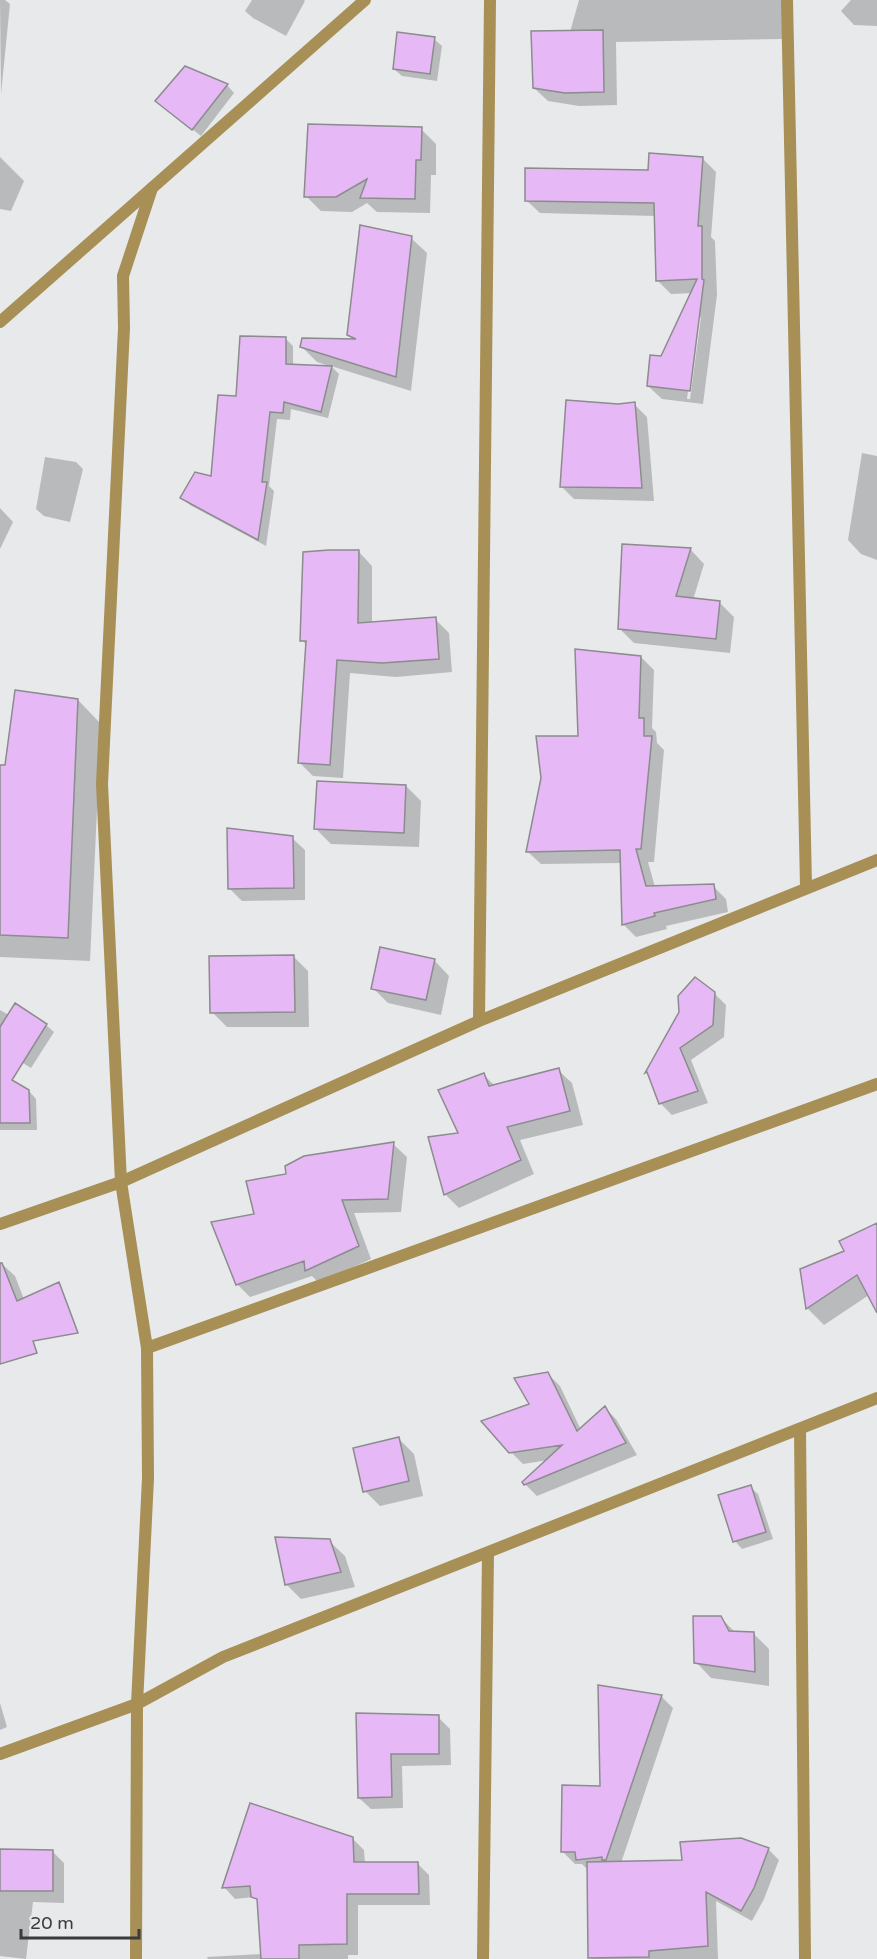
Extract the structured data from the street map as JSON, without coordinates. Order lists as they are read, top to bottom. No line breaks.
{"scale_bar":"20 m"}
